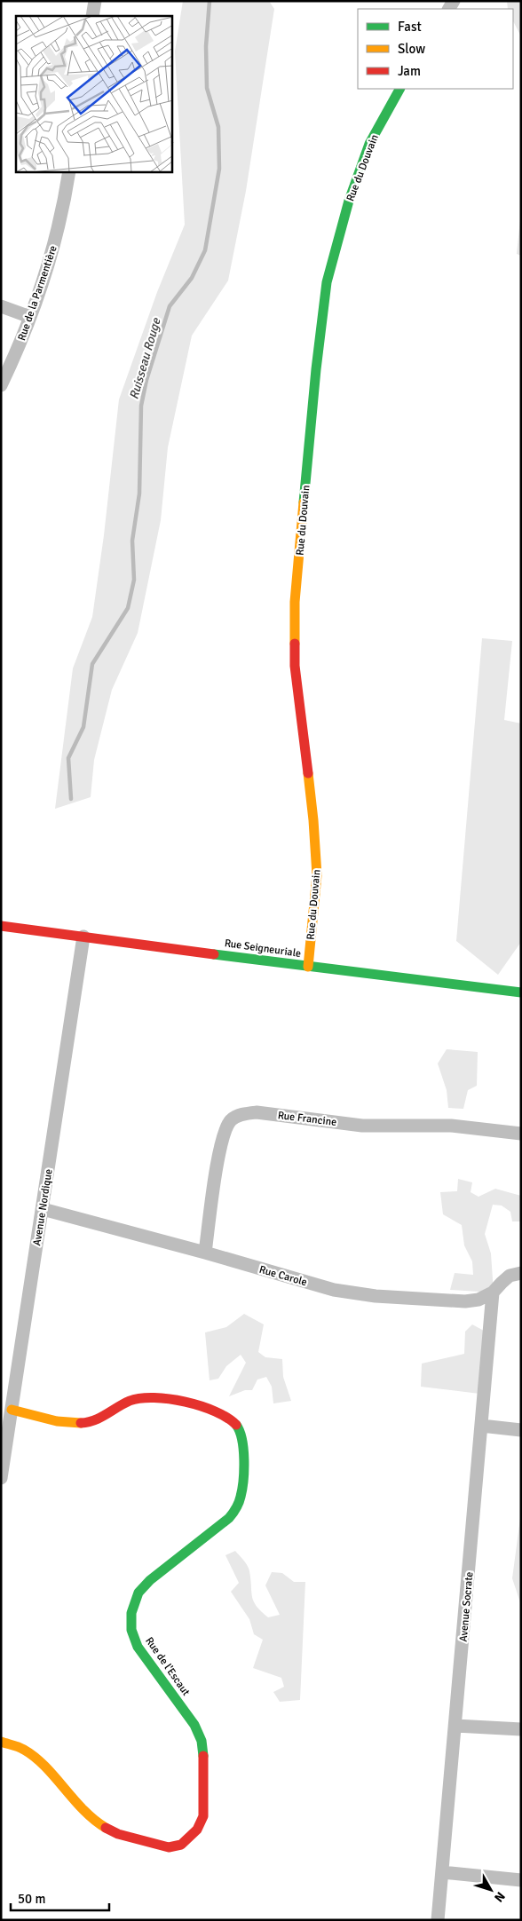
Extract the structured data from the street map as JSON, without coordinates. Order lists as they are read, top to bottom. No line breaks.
{"streets":{"street":["Rue du Douvain","Rue de la Parmentière","Rue Seigneuriale","Rue Francine","Avenue Nordique","Rue Carole","Avenue Socrate","Rue de l'Escaut"]},"crossings":[["Rue du Douvain","Rue Seigneuriale"],["Rue Seigneuriale","Avenue Nordique"],["Rue Francine","Rue Carole"],["Avenue Nordique","Rue Carole"],["Avenue Nordique","Rue de l'Escaut"],["Rue Carole","Avenue Socrate"]],"water":["Ruisseau Rouge"],"legend":["Fast","Slow","Jam"],"scale_bar":"50 m","north":"bottom right"}
